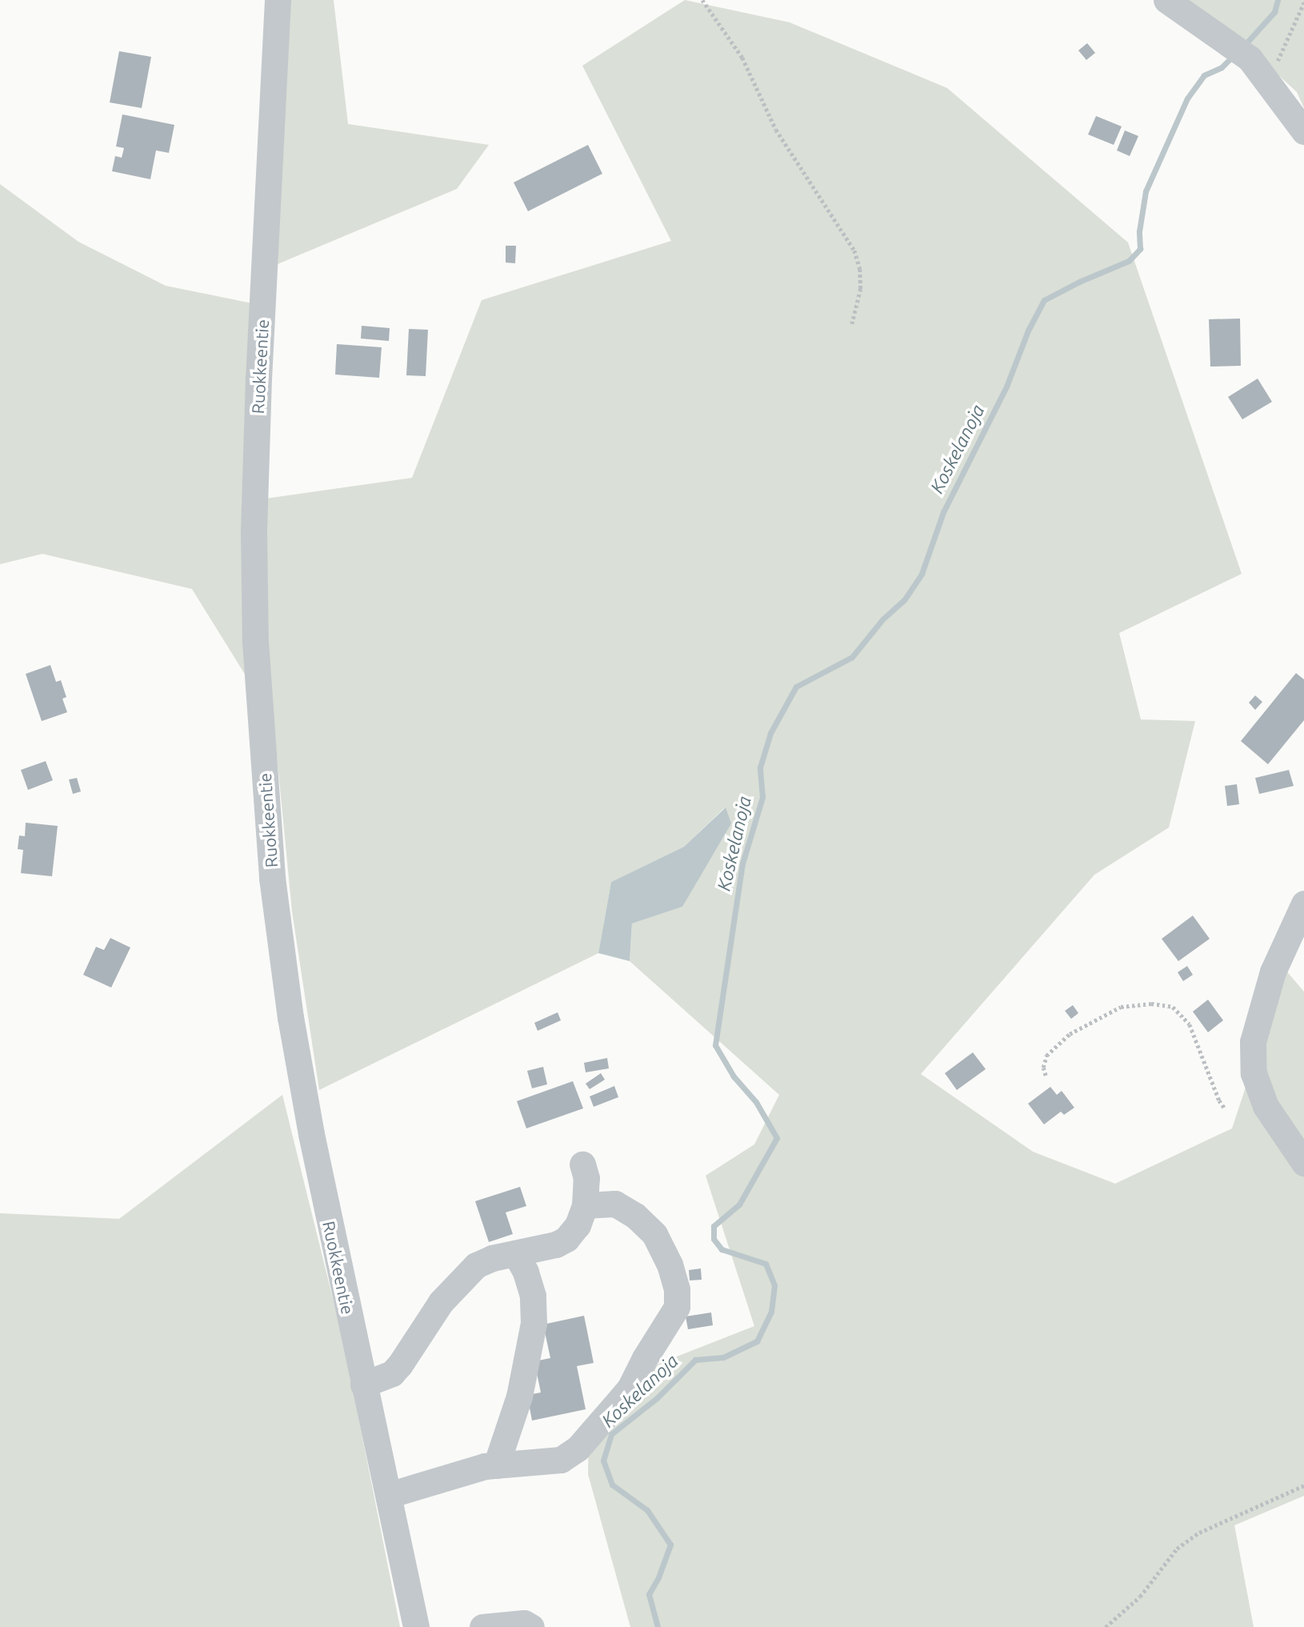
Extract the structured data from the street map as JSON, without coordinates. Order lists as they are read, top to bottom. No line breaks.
{"streets":{"street":["Ruokkeentie"]},"water":["Koskelanoja"]}
